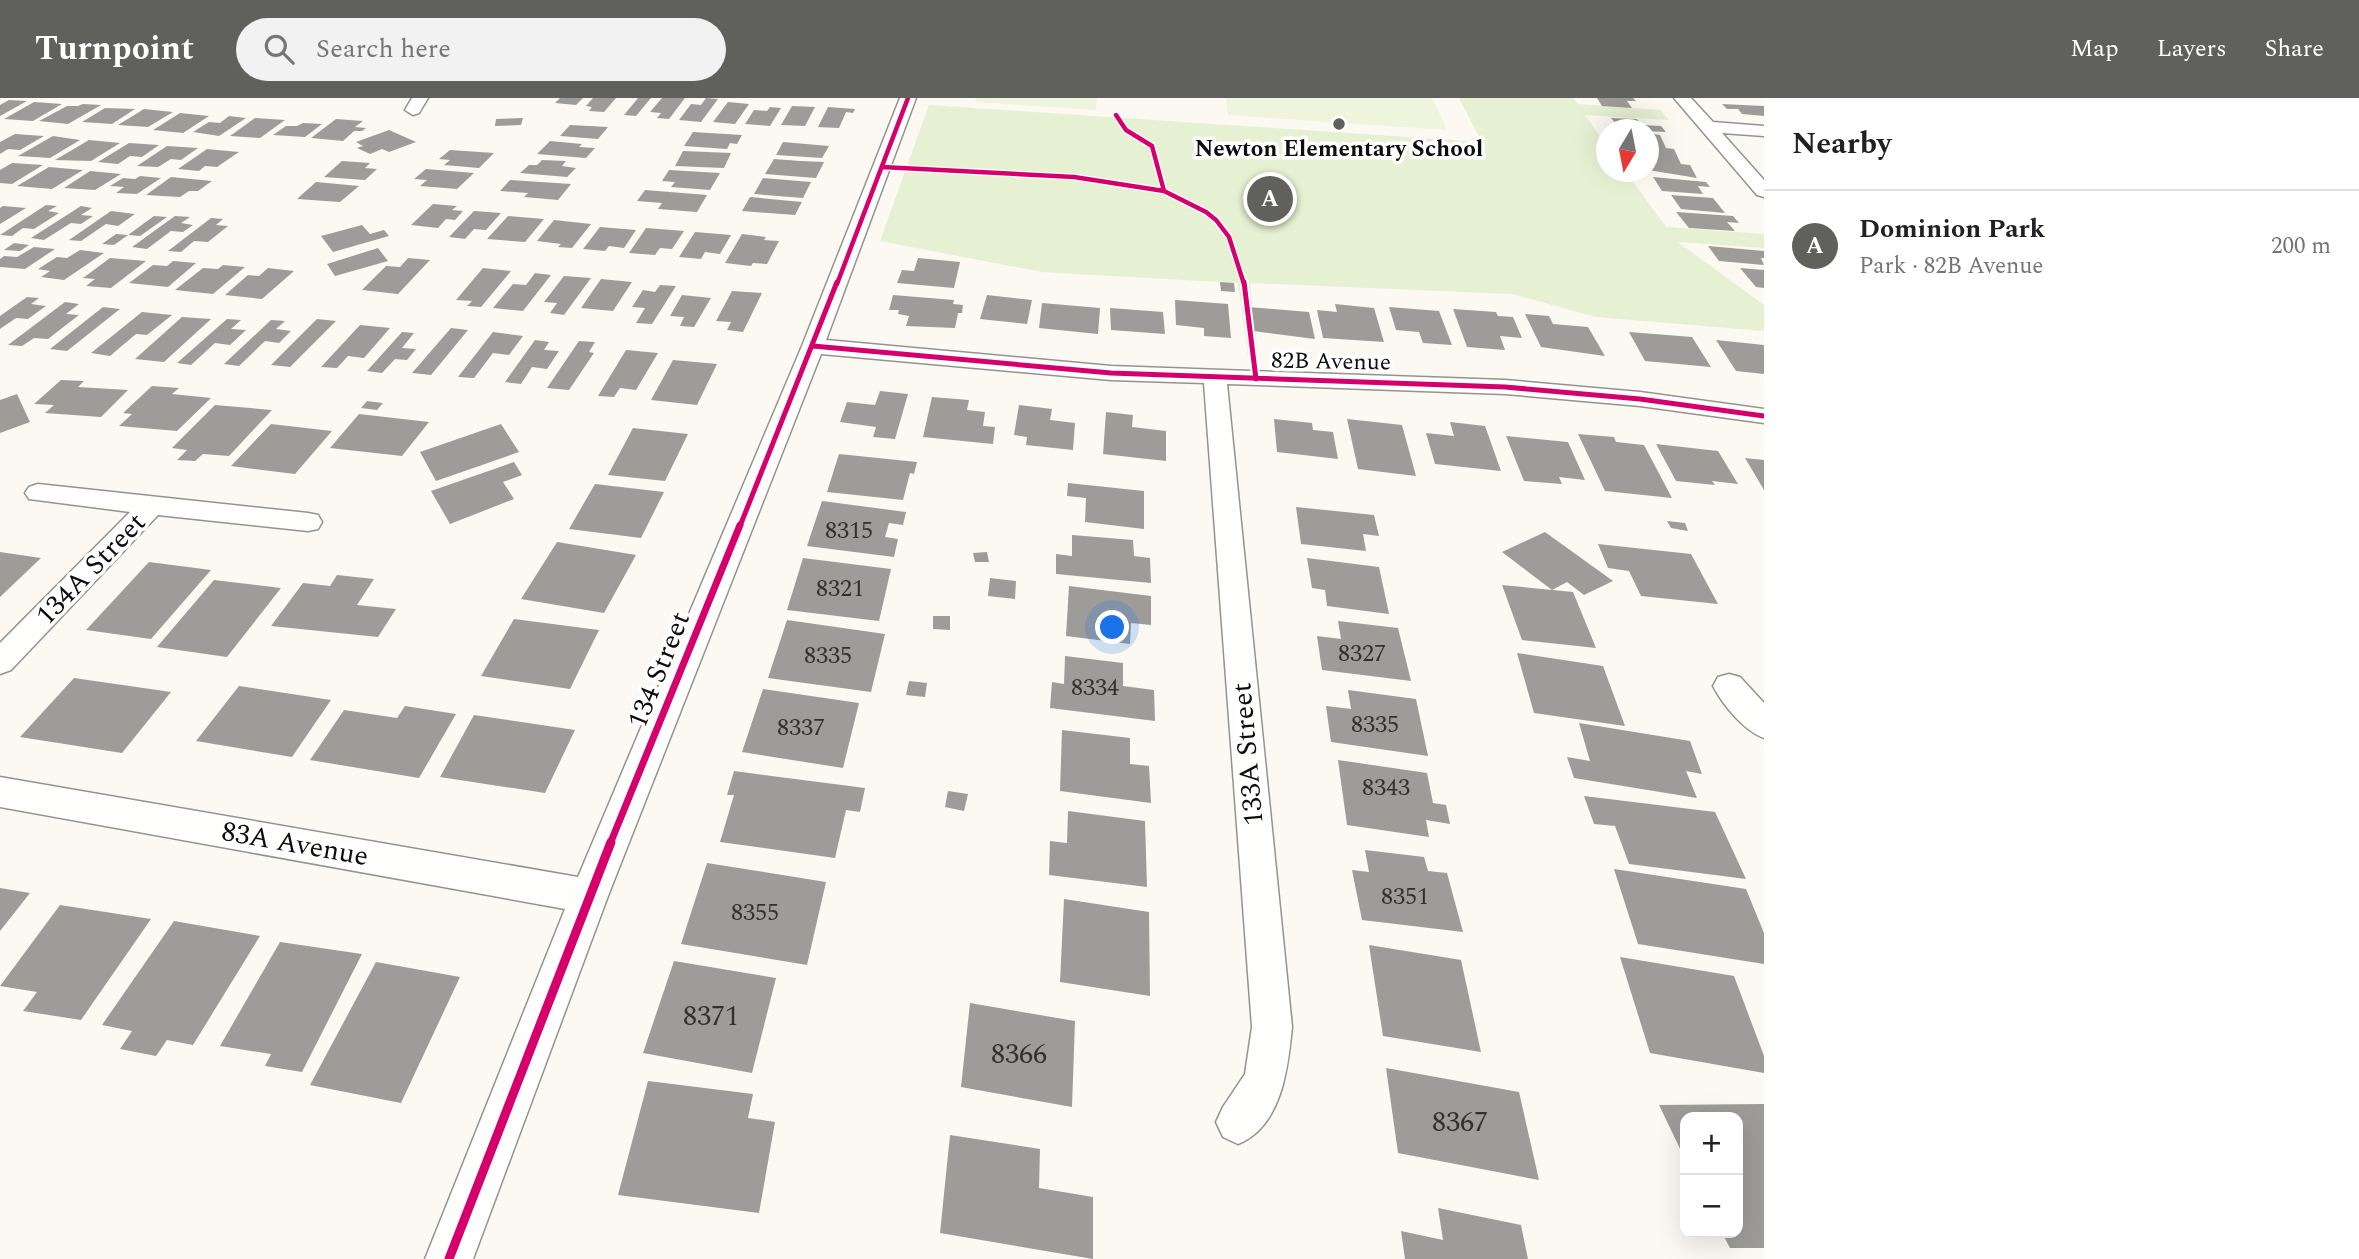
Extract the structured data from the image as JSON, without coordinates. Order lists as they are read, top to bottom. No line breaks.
{"streets":{"street":["82B Avenue","134A Street","134 Street","133A Street","83A Avenue"]},"crossings":[["82B Avenue","134 Street"],["82B Avenue","133A Street"],["134 Street","83A Avenue"]],"places":["Newton Elementary School"],"house_numbers":["8315","8321","8327","8335","8334","8335","8337","8343","8351","8355","8371","8366","8367"],"north":"bottom","page":{"header":"Turnpoint","search":"Search here","nav":["Map","Layers","Share"],"heading":"Nearby","pins":"A","list":[{"mark":"A","name":"Dominion Park","note":"Park · 82B Avenue","value":"200 m"}],"map_buttons":["+","−"]}}
